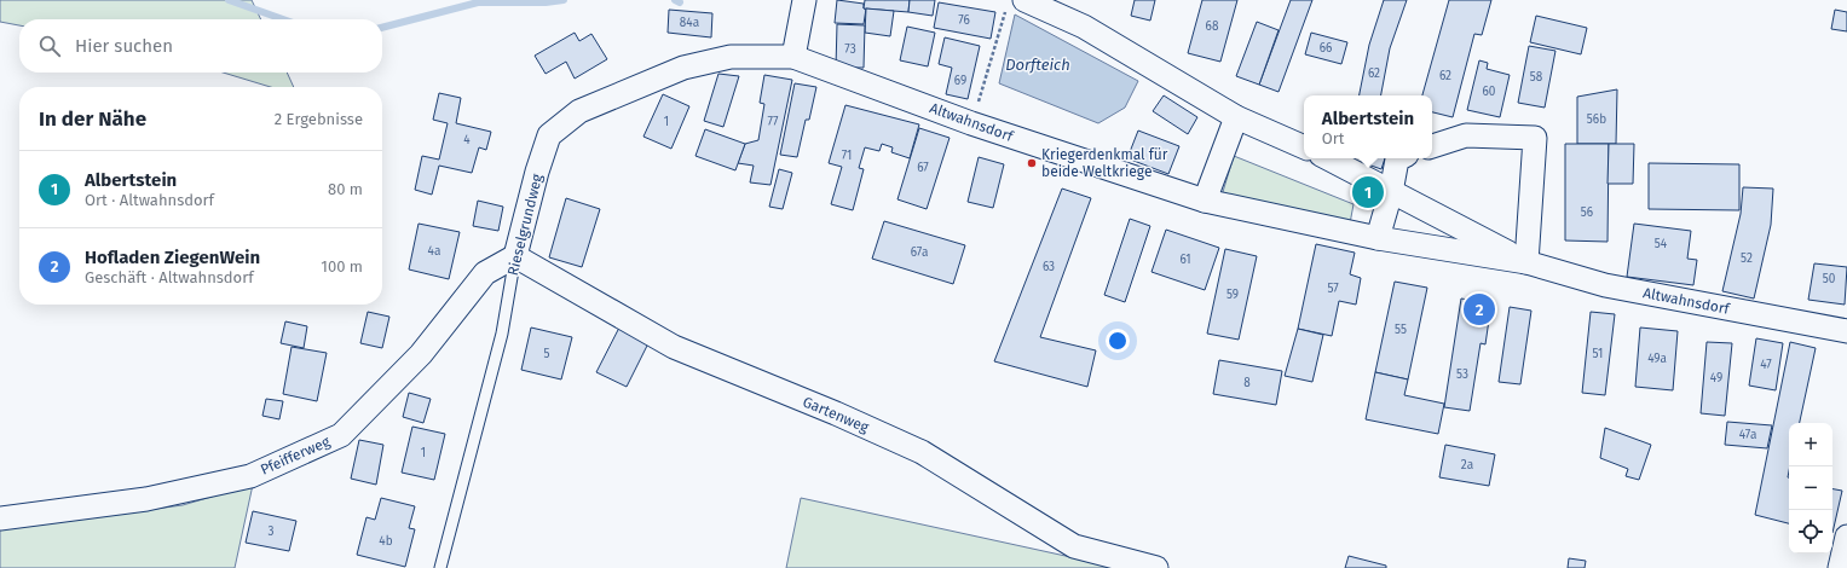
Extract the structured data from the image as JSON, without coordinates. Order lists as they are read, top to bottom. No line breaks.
{"streets":{"street":["Altwahnsdorf","Rieselgrundweg","Gartenweg","Pfeifferweg"]},"crossings":[["Altwahnsdorf","Rieselgrundweg"],["Rieselgrundweg","Gartenweg"],["Rieselgrundweg","Pfeifferweg"],["Gartenweg","Pfeifferweg"]],"water":["Dorfteich"],"places":["Kriegerdenkmal für beide Weltkriege"],"house_numbers":["76","84a","68","66","73","62","62","58","69","60","56b","1","77","4","71","67","56","54","4a","67a","52","61","63","50","57","59","55","5","51","49a","47","53","49","8","47a","1","2a","3","4b"],"page":{"search":"Hier suchen","heading":["In der Nähe","2 Ergebnisse"],"popup":["Albertstein","Ort"],"list":[{"mark":"1","name":"Albertstein","note":"Ort · Altwahnsdorf","value":"80 m"},{"mark":"2","name":"Hofladen ZiegenWein","note":"Geschäft · Altwahnsdorf","value":"100 m"}],"pins":["1","2"],"map_buttons":["+","−"]}}
